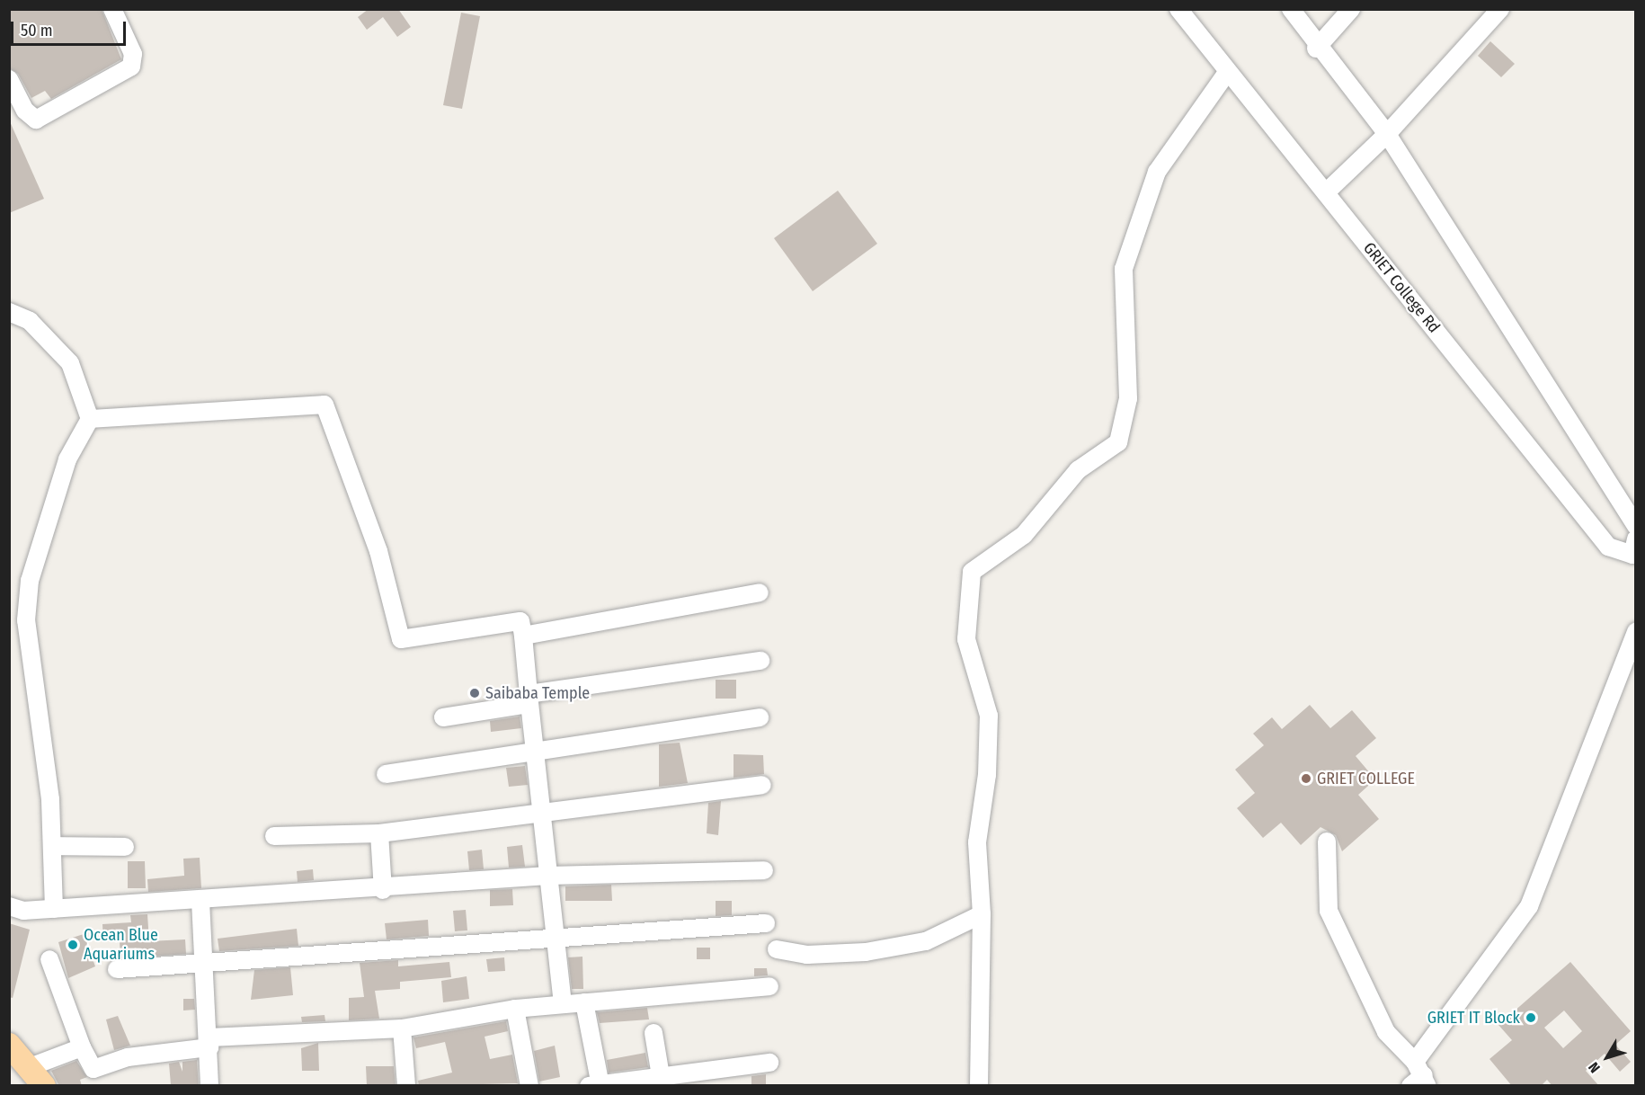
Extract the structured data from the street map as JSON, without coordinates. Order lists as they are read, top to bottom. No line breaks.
{"streets":{"street":["GRIET College Rd"]},"places":["Saibaba Temple","GRIET COLLEGE","Ocean Blue Aquariums","GRIET IT Block"],"scale_bar":"50 m","north":"bottom left"}
